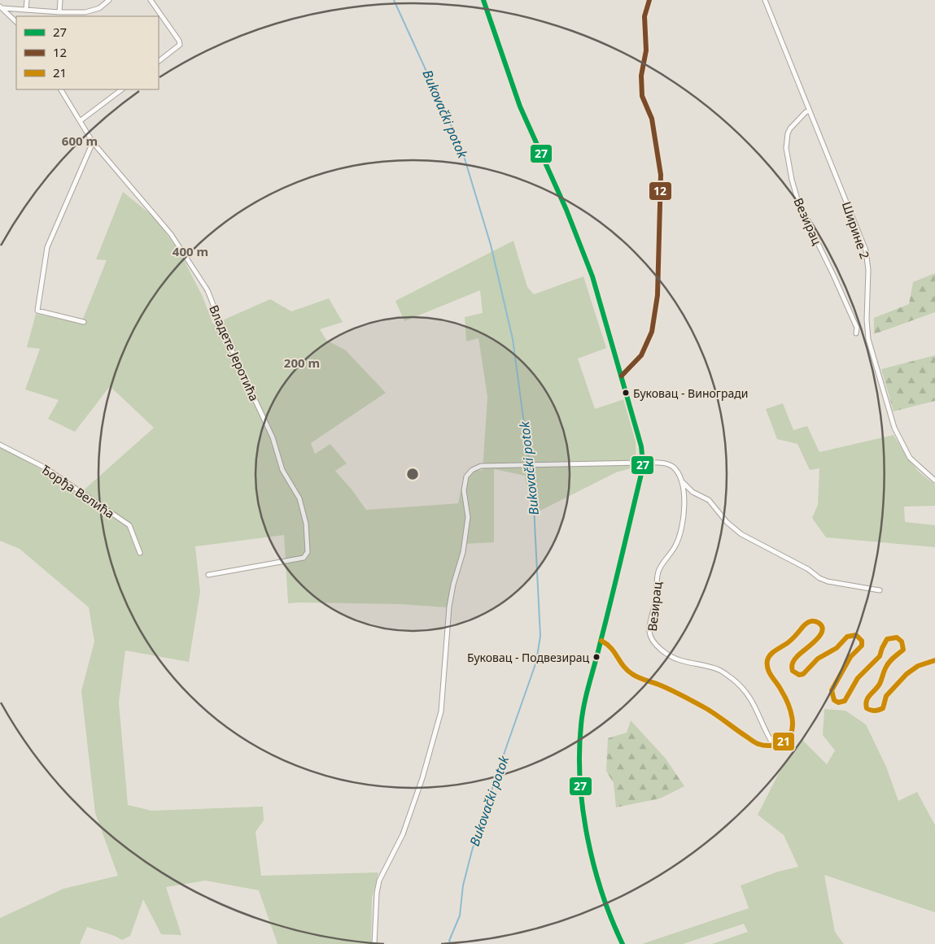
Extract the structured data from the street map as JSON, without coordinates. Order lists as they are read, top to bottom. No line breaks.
{"streets":{"street":["Везирац","Ширине 2","Владете Јеротића","Ђорђа Велића"]},"crossings":[["Везирац","Ширине 2"]],"water":["Bukovački potok"],"places":["Буковац - Виногради","Буковац - Подвезирац"],"lines":["transit line 27","transit line 12","transit line 21"],"legend":["27","12","21"],"rings":["600 m","400 m","200 m"]}
